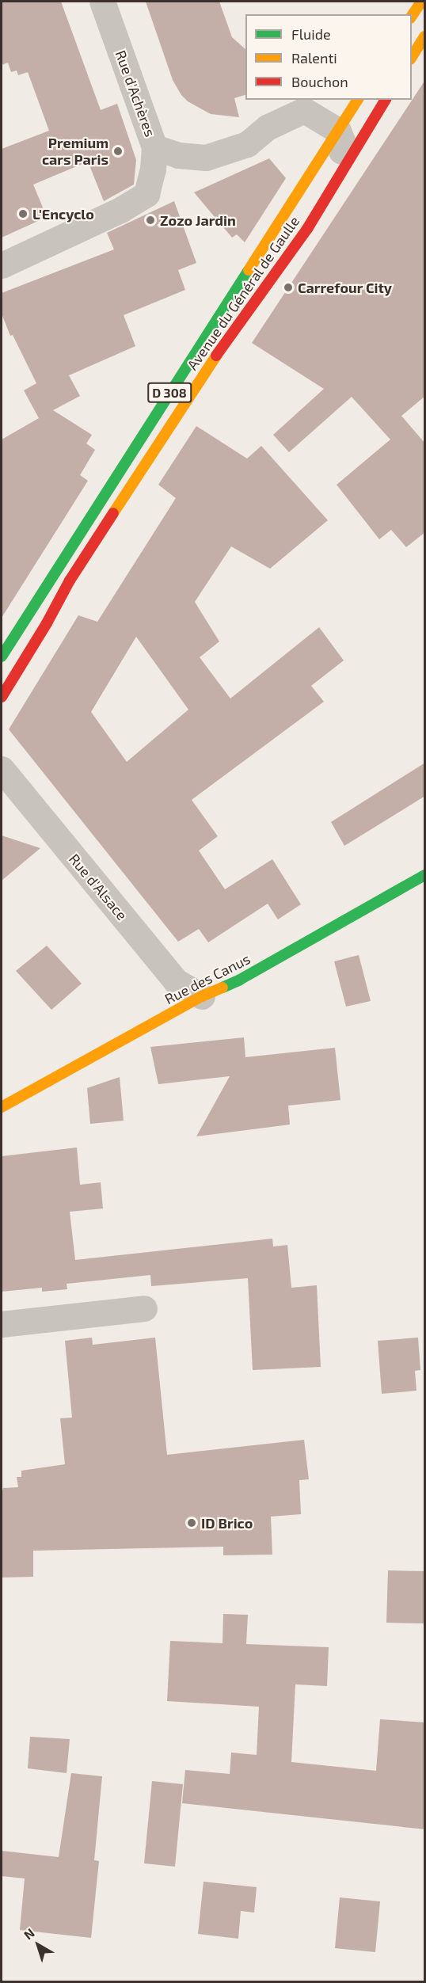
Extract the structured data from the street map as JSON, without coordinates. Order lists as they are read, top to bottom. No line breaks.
{"streets":{"main road":["Avenue du Général de Gaulle","D 308","Rue des Canus"],"street":["Rue d'Achères","Rue d'Alsace"]},"crossings":[["Rue d'Achères","Avenue du Général de Gaulle"],["Rue d'Alsace","Rue des Canus"]],"places":["Premium cars Paris","L'Encyclo","Zozo Jardin","Carrefour City","ID Brico"],"legend":["Fluide","Ralenti","Bouchon"],"north":"top left"}
